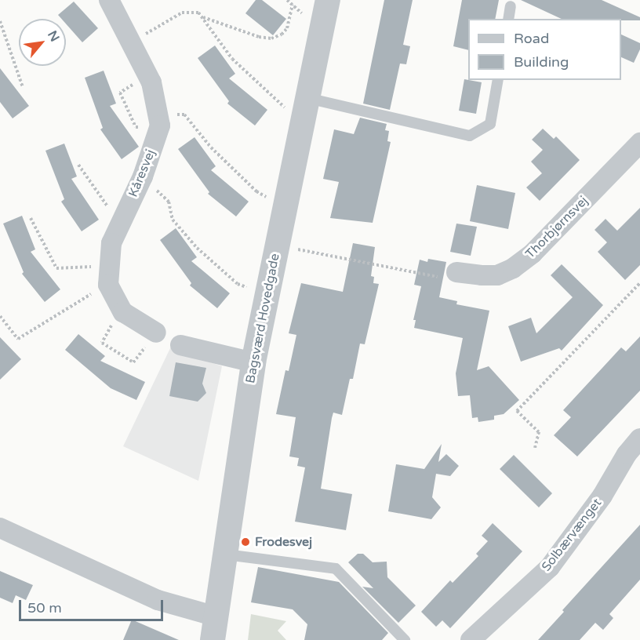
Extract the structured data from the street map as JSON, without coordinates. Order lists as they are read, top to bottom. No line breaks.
{"streets":{"street":["Kåresvej","Thorbjørnsvej","Bagsværd Hovedgade","Solbærvænget"]},"places":["Frodesvej"],"legend":["Road","Building"],"scale_bar":"50 m","north":"top right"}
